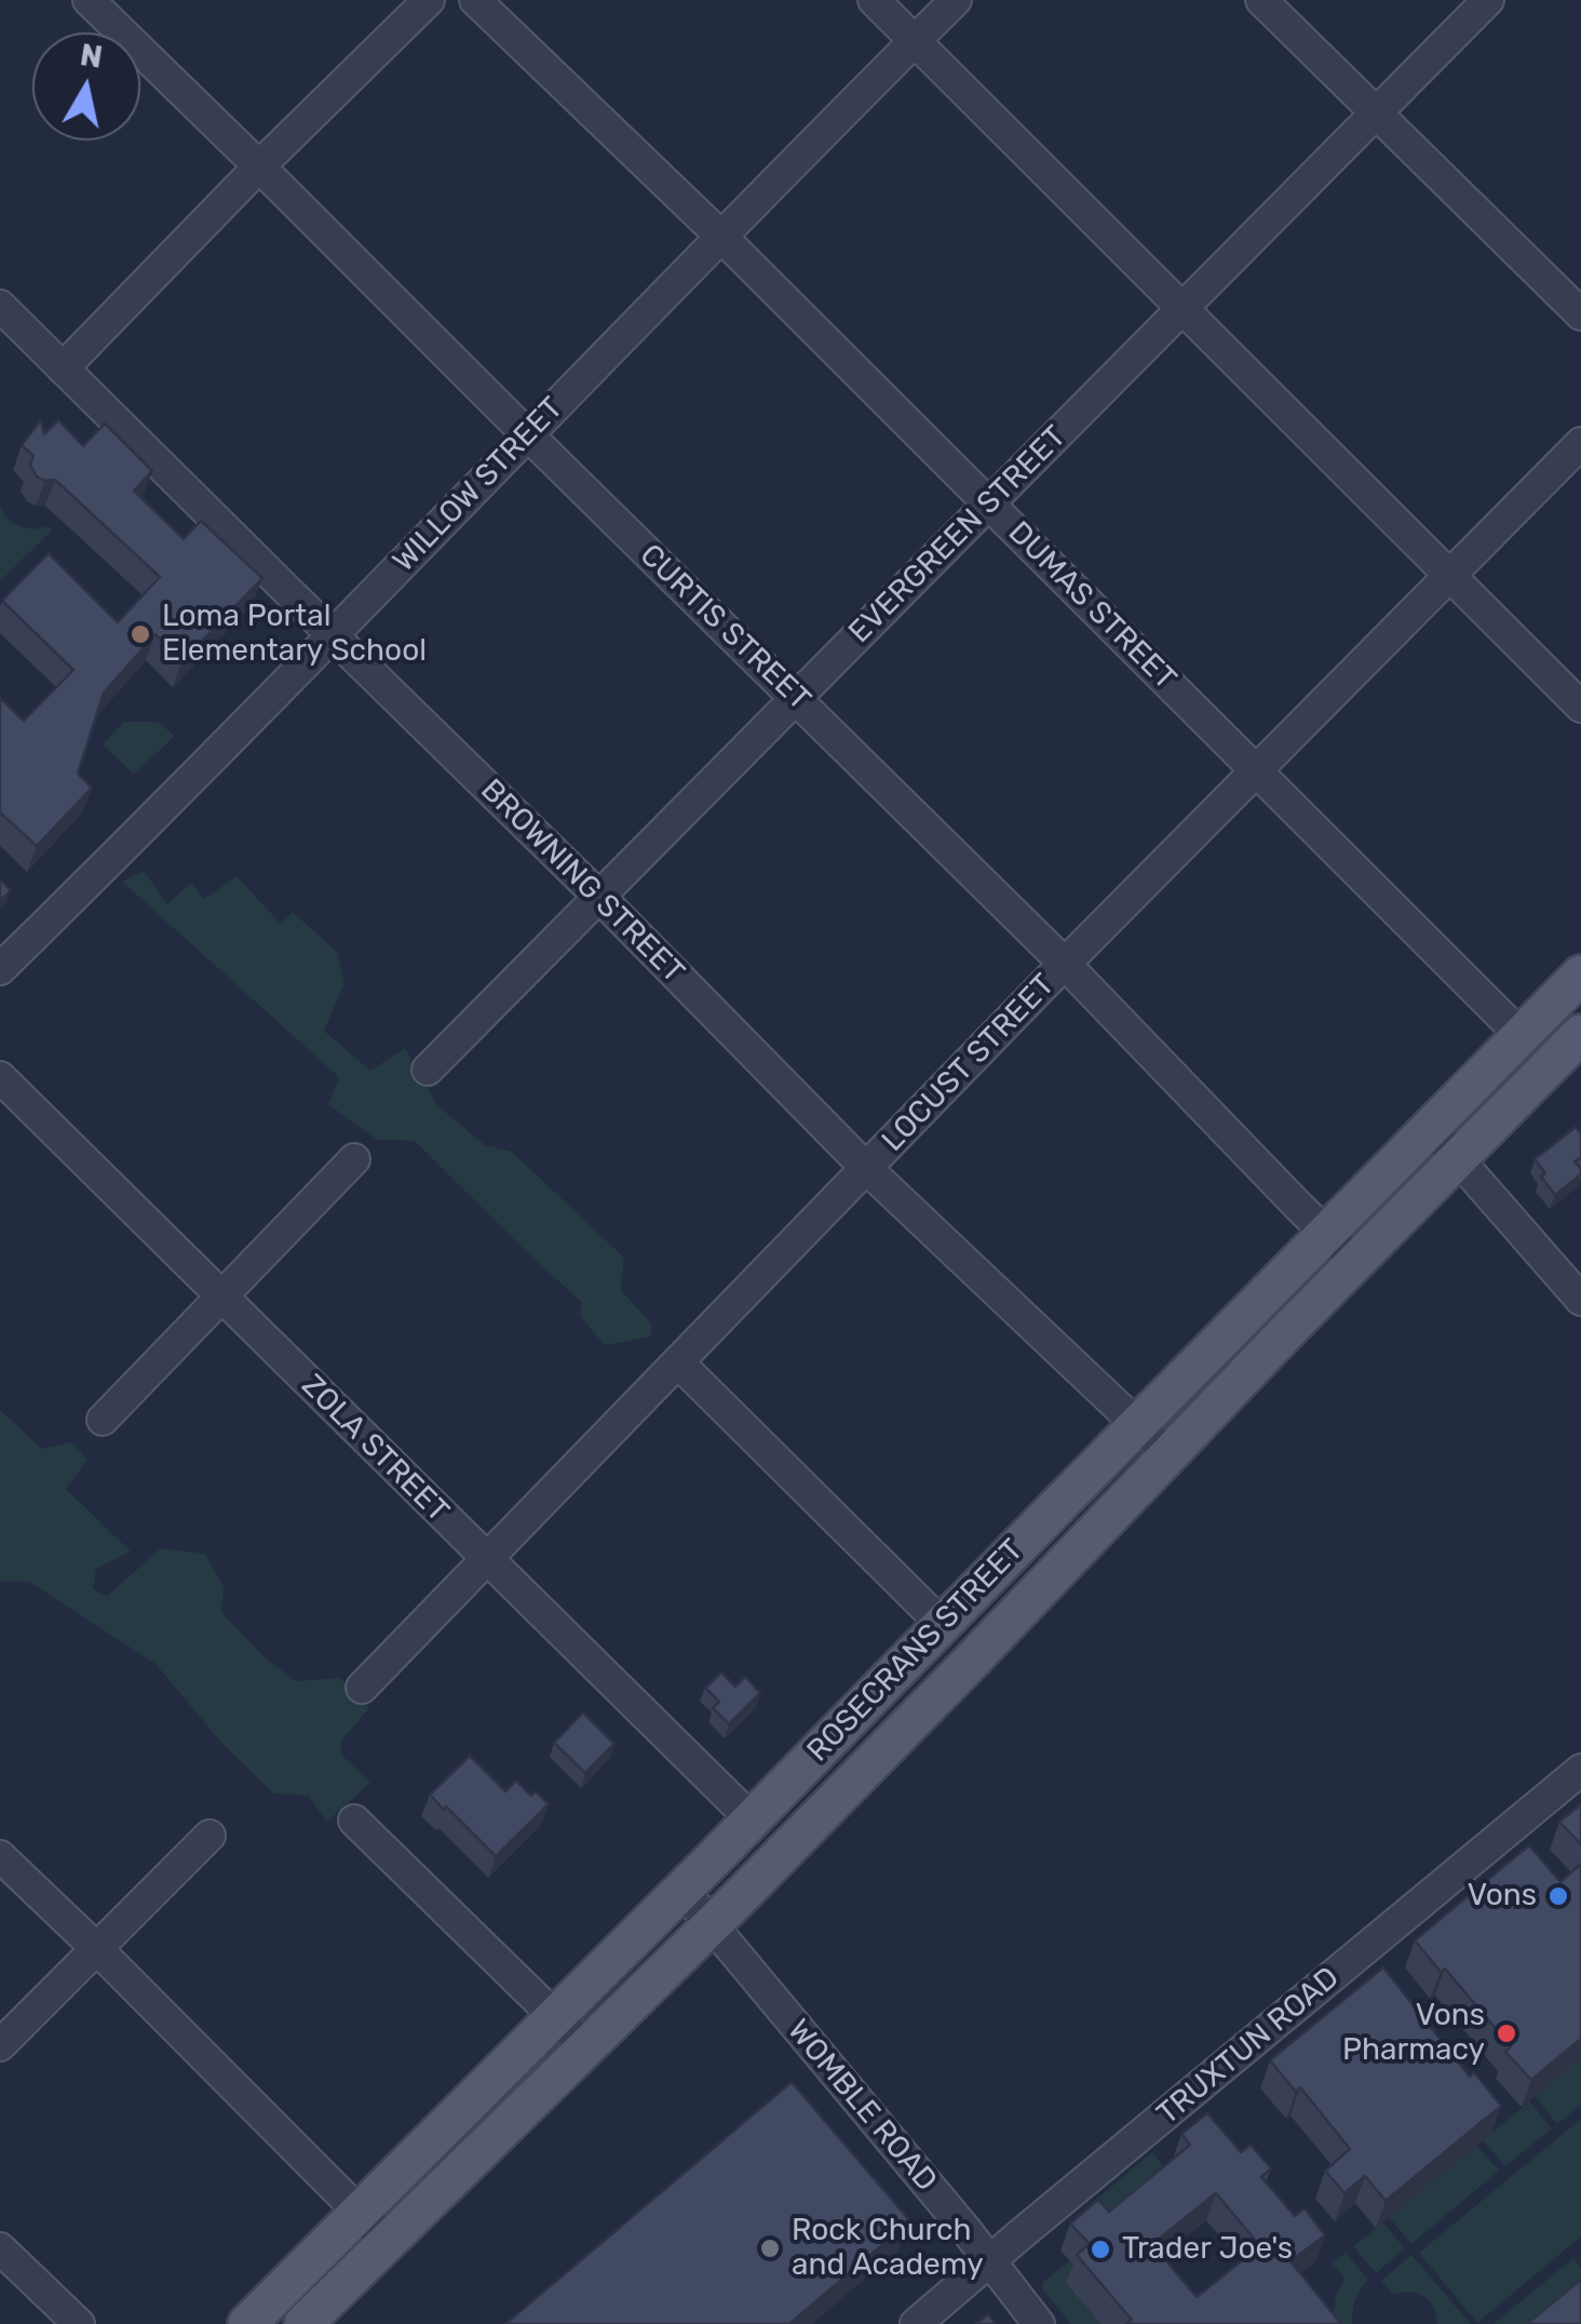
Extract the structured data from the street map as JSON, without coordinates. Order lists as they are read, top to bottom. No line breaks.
{"streets":{"main road":["ROSECRANS STREET"],"street":["WILLOW STREET","EVERGREEN STREET","DUMAS STREET","CURTIS STREET","BROWNING STREET","LOCUST STREET","ZOLA STREET","TRUXTUN ROAD","WOMBLE ROAD"]},"crossings":[["WILLOW STREET","DUMAS STREET"],["WILLOW STREET","CURTIS STREET"],["WILLOW STREET","BROWNING STREET"],["EVERGREEN STREET","DUMAS STREET"],["EVERGREEN STREET","CURTIS STREET"],["EVERGREEN STREET","BROWNING STREET"],["DUMAS STREET","LOCUST STREET"],["DUMAS STREET","ROSECRANS STREET"],["CURTIS STREET","LOCUST STREET"],["CURTIS STREET","ROSECRANS STREET"],["BROWNING STREET","LOCUST STREET"],["BROWNING STREET","ROSECRANS STREET"],["LOCUST STREET","ZOLA STREET"],["ZOLA STREET","ROSECRANS STREET"],["ROSECRANS STREET","WOMBLE ROAD"],["TRUXTUN ROAD","WOMBLE ROAD"]],"places":["Loma Portal Elementary School","Vons","Vons Pharmacy","Rock Church and Academy","Trader Joe's"],"north":"top"}
